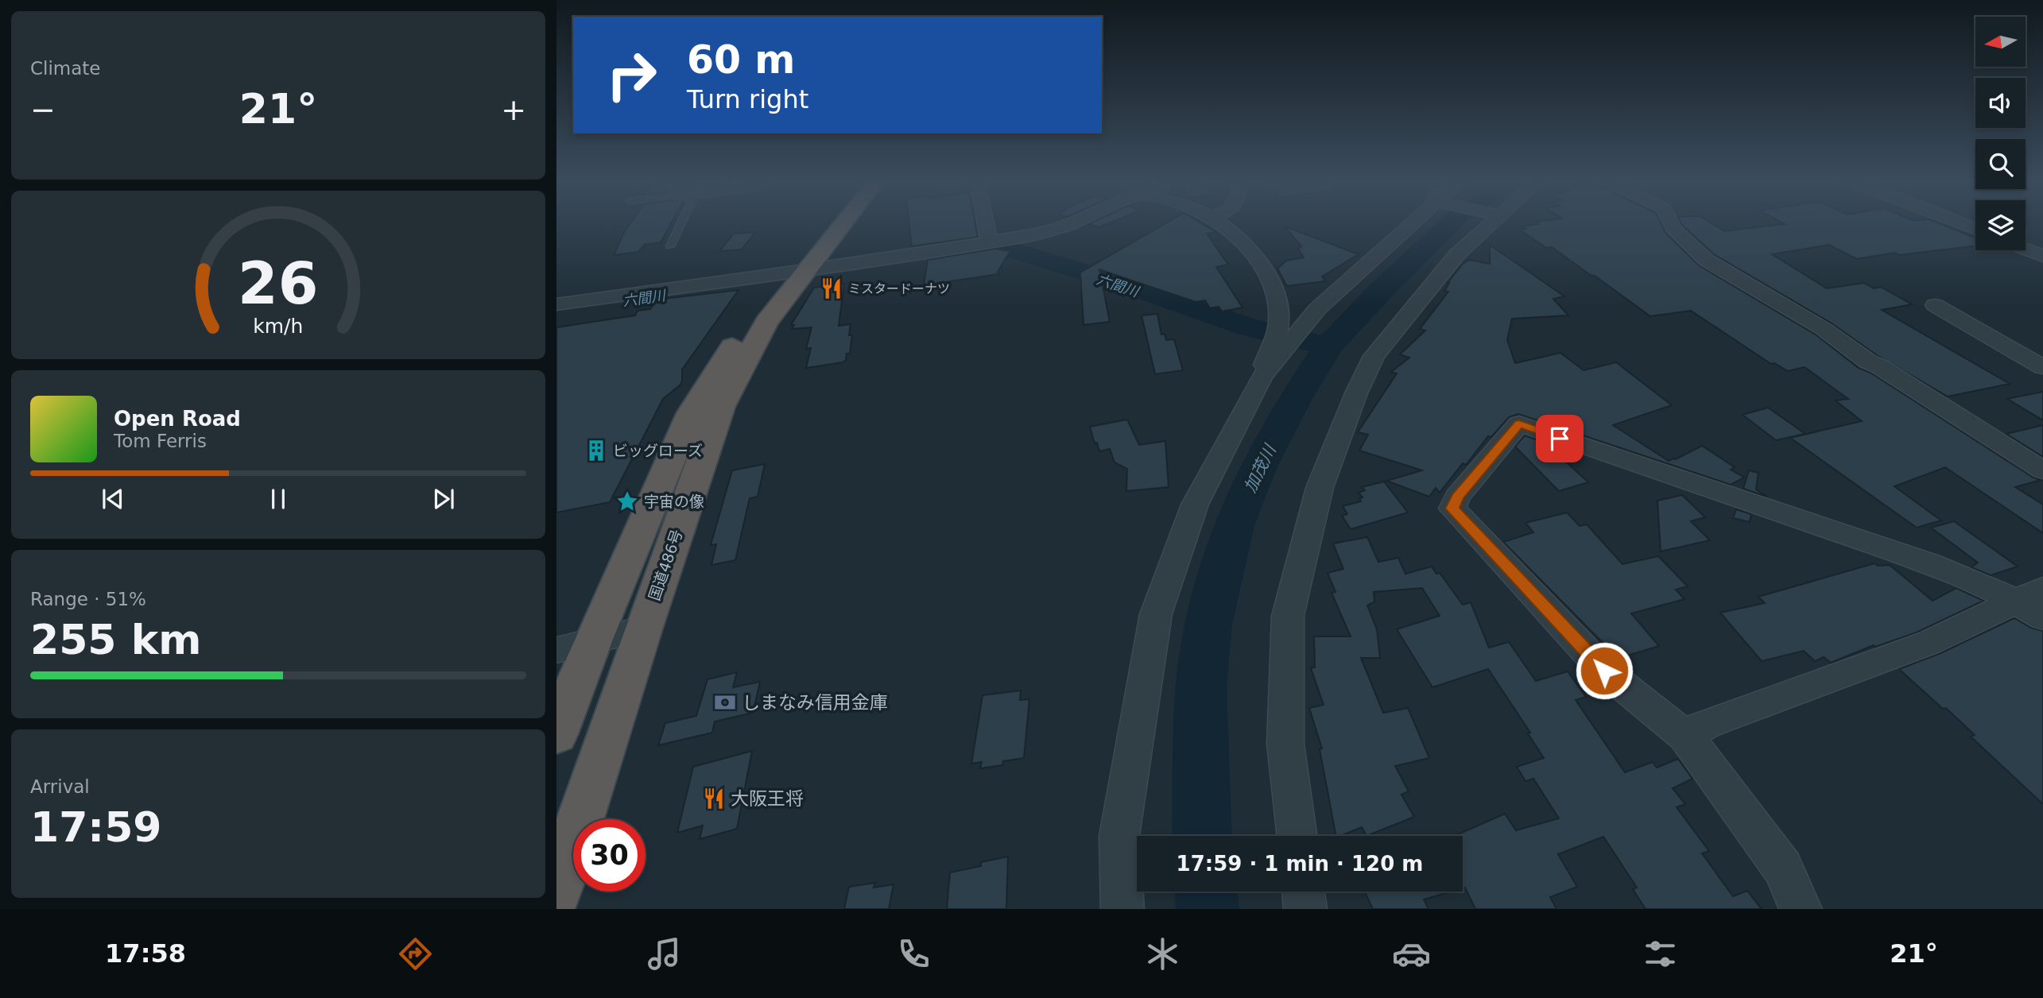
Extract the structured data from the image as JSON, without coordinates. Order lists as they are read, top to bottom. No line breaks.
{"streets":{"highway":["国道486号"]},"water":["六間川","加茂川"],"places":{"restaurant":["ミスタードーナツ","大阪王将"],"building":["ビッグローズ"],"place":["宇宙の像"],"bank":["しまなみ信用金庫"]},"north":"left","page":{"tile":["Climate",["Range · 51%","255 km"],["Arrival","17:59"]],"turn":["60 m","Turn right"],"heat":["−","21°","+"],"song":["Open Road","Tom Ferris"],"limit":"30","trip":"17:59 · 1 min · 120 m","tabs":["17:58","21°"],"gauge":["26","km/h"]}}
